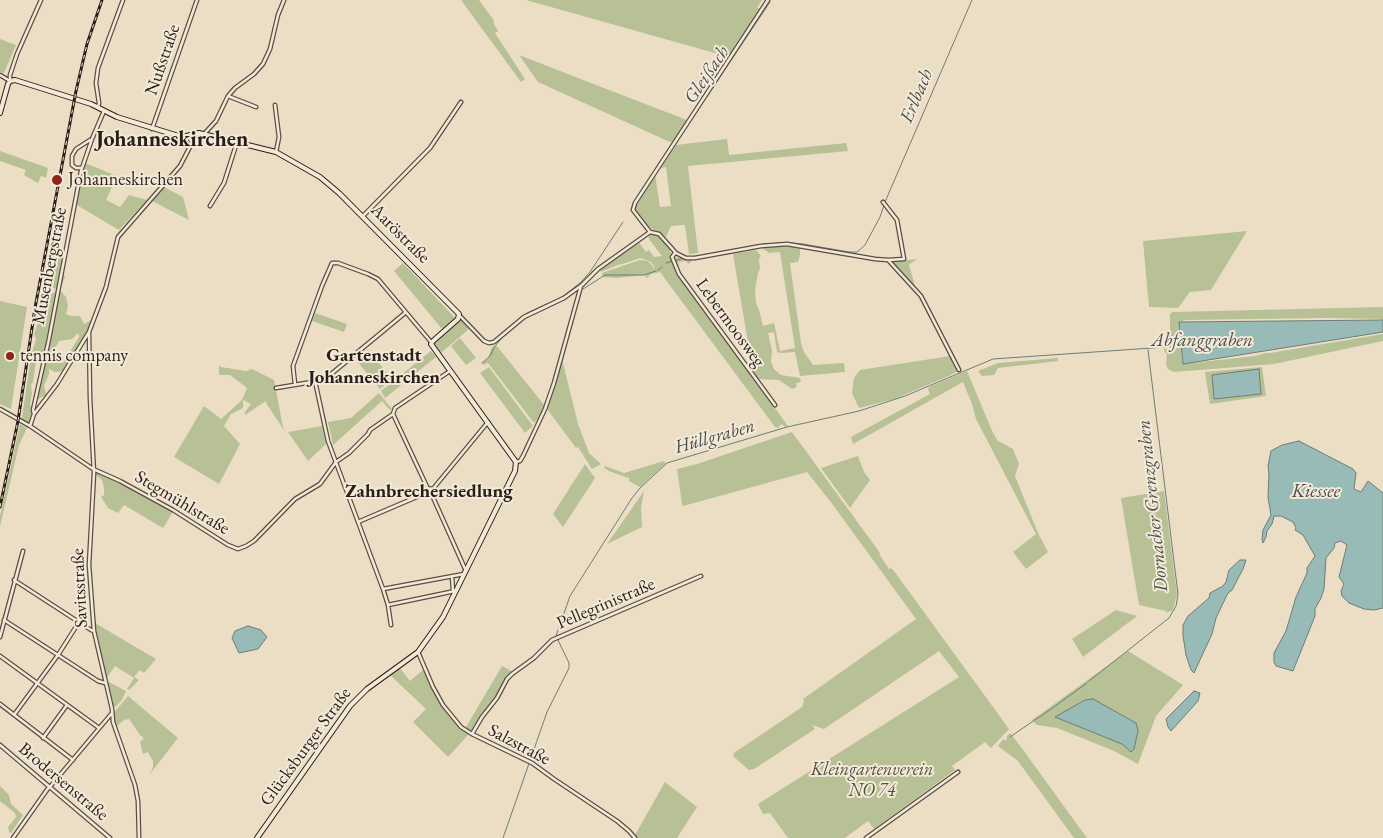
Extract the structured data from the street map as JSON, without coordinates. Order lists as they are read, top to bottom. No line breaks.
{"streets":{"street":["Nußstraße","Aaröstraße","Musenbergstraße","Lebermoosweg","Stegmühlstraße","Savitsstraße","Pellegrinistraße","Salzstraße","Glücksburger Straße","Brodersenstraße"]},"crossings":[["Aaröstraße","Glücksburger Straße"],["Musenbergstraße","Stegmühlstraße"],["Stegmühlstraße","Savitsstraße"],["Pellegrinistraße","Salzstraße"],["Salzstraße","Glücksburger Straße"]],"districts":["Johanneskirchen","Gartenstadt Johanneskirchen","Zahnbrechersiedlung"],"water":["Gleißach","Erlbach","Abfanggraben","Hüllgraben","Kiessee","Dornacher Grenzgraben"],"parks":["Kleingartenverein NO 74"],"places":["Johanneskirchen","tennis company"]}
